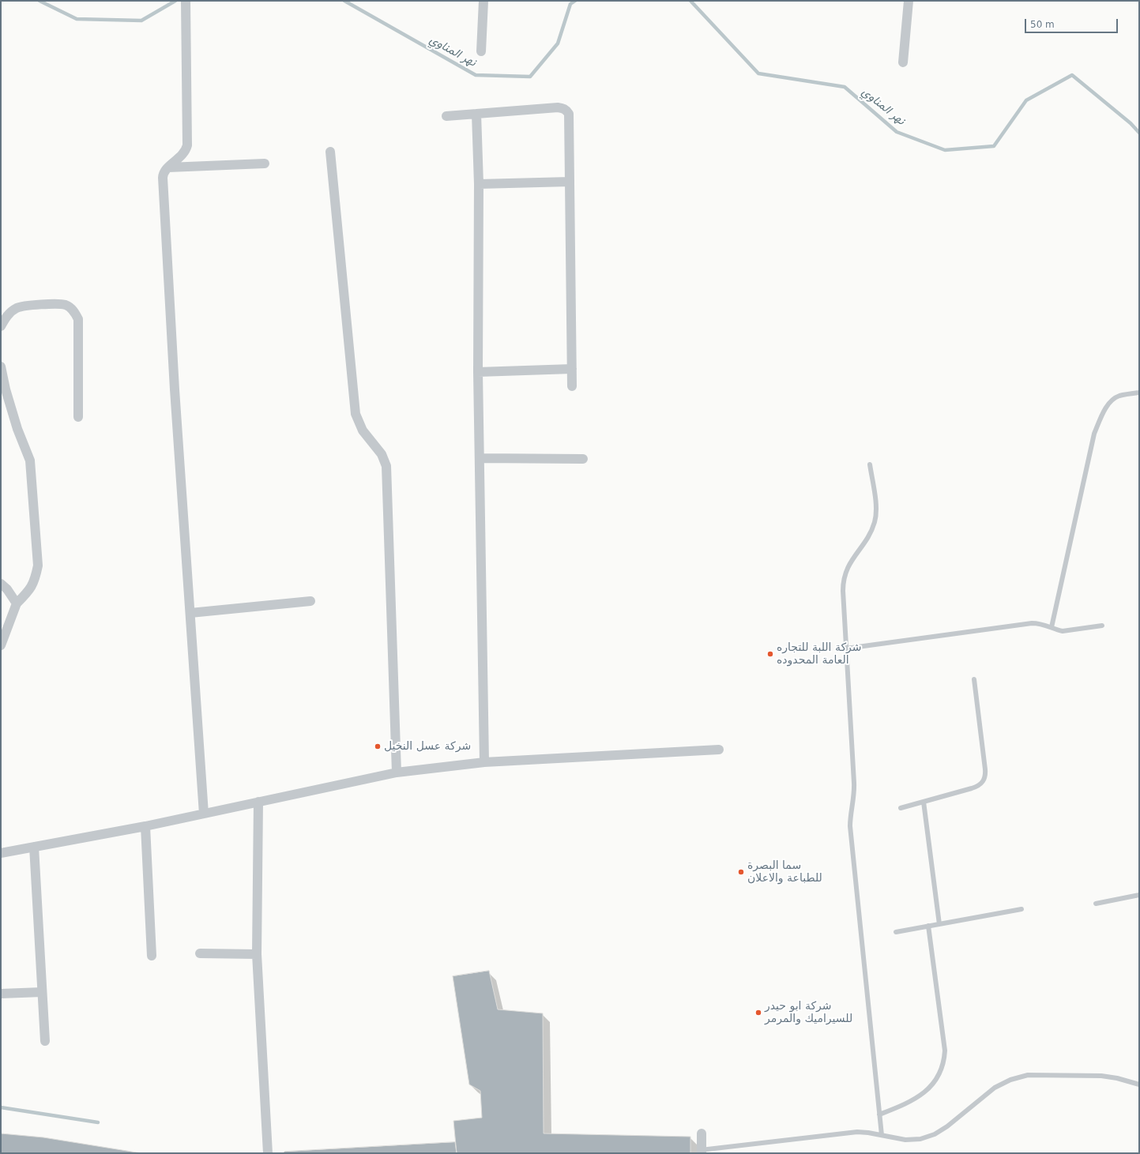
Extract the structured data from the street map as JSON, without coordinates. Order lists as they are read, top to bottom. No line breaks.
{"water":["نهر المناوي"],"places":["شركة اللبة للتجاره العامة المحدوده","شركة عسل النخيل","سما البصرة للطباعة والاعلان","شركة ابو حيدر للسيراميك والمرمر"],"scale_bar":"50 m"}
